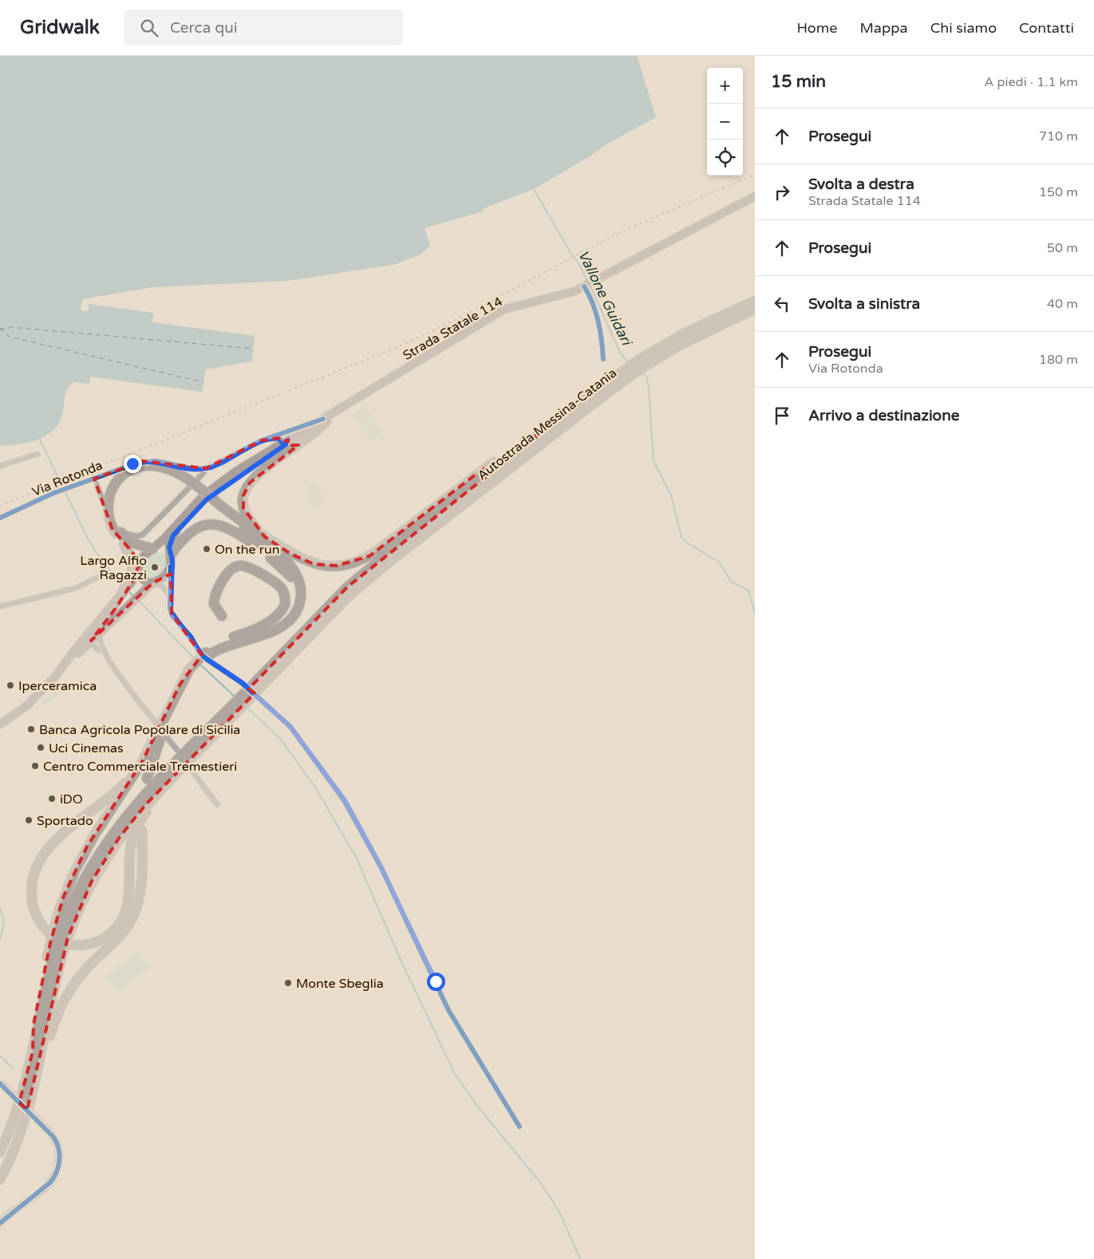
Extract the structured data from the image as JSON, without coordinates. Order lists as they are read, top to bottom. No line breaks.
{"streets":{"highway":["Autostrada Messina-Catania"],"main road":["Strada Statale 114"],"street":["Via Rotonda"]},"crossings":[["Strada Statale 114","Via Rotonda"]],"water":["Vallone Guidari"],"places":["On the run","Largo Alfio Ragazzi","Iperceramica","Banca Agricola Popolare di Sicilia","Uci Cinemas","Centro Commerciale Tremestieri","iDO","Sportado","Monte Sbeglia"],"page":{"header":"Gridwalk","search":"Cerca qui","nav":["Home","Mappa","Chi siamo","Contatti"],"heading":["15 min","A piedi · 1.1 km"],"map_buttons":["+","−"],"list":[["Prosegui","710 m"],["Svolta a destra","Strada Statale 114","150 m"],["Prosegui","50 m"],["Svolta a sinistra","40 m"],["Prosegui","Via Rotonda","180 m"],"Arrivo a destinazione"]}}
